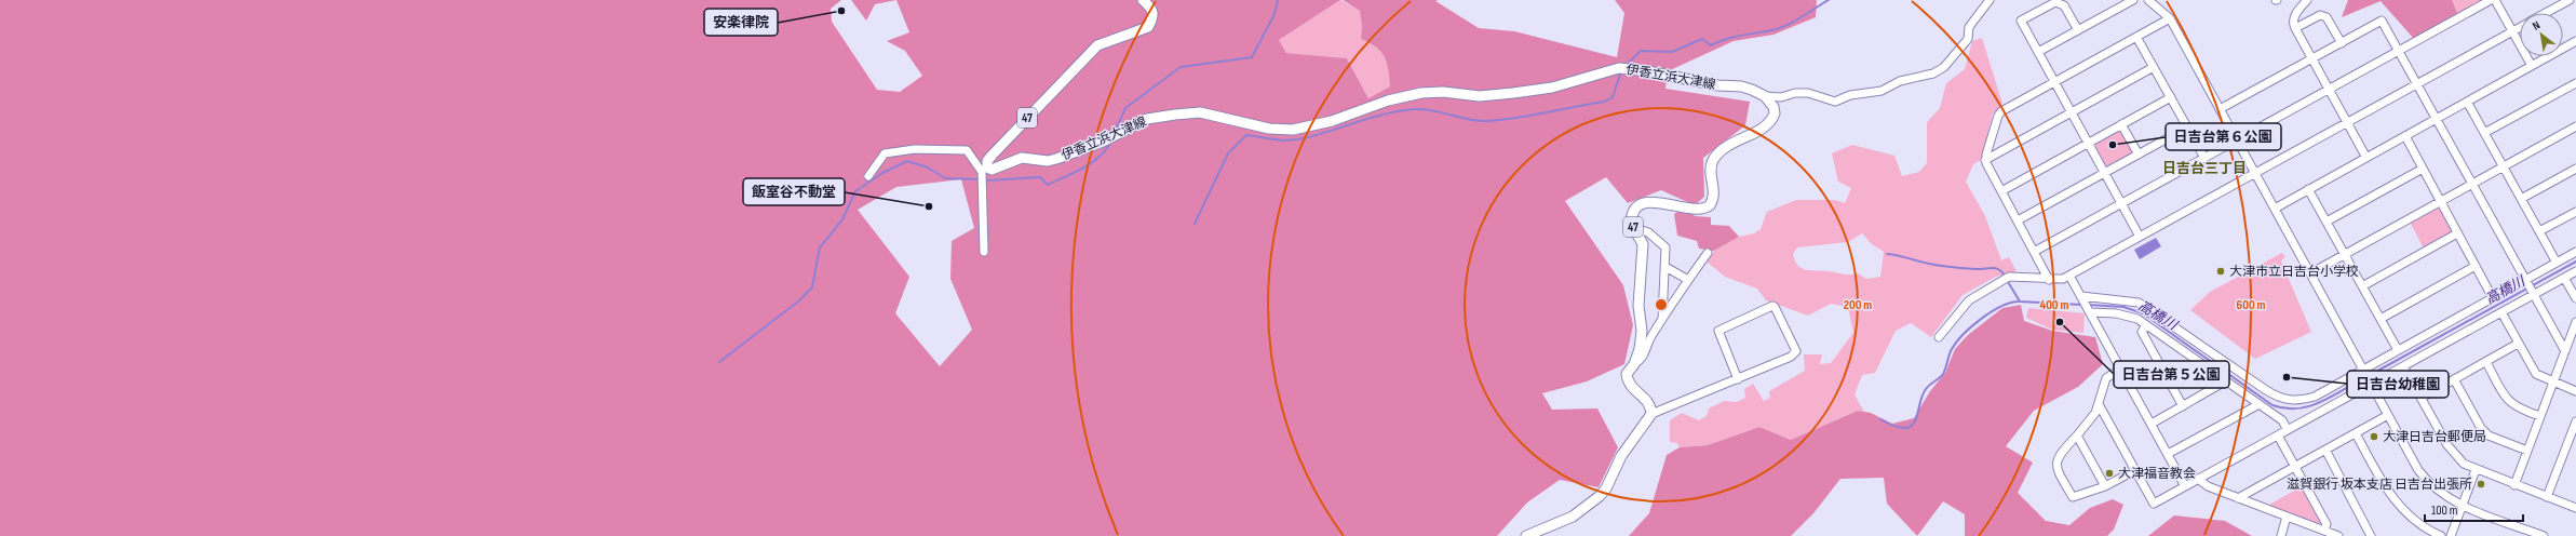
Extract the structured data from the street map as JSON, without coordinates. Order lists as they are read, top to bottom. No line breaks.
{"streets":{"main road":["伊香立浜大津線","47"]},"crossings":[["伊香立浜大津線","47"]],"districts":["日吉台三丁目"],"water":["高橋川"],"places":["安楽律院","日吉台第６公園","飯室谷不動堂","大津市立日吉台小学校","日吉台第５公園","日吉台幼稚園","大津日吉台郵便局","大津福音教会","滋賀銀行 坂本支店 日吉台出張所"],"scale_bar":"100 m","north":"top left","rings":["200 m","400 m","600 m"]}
